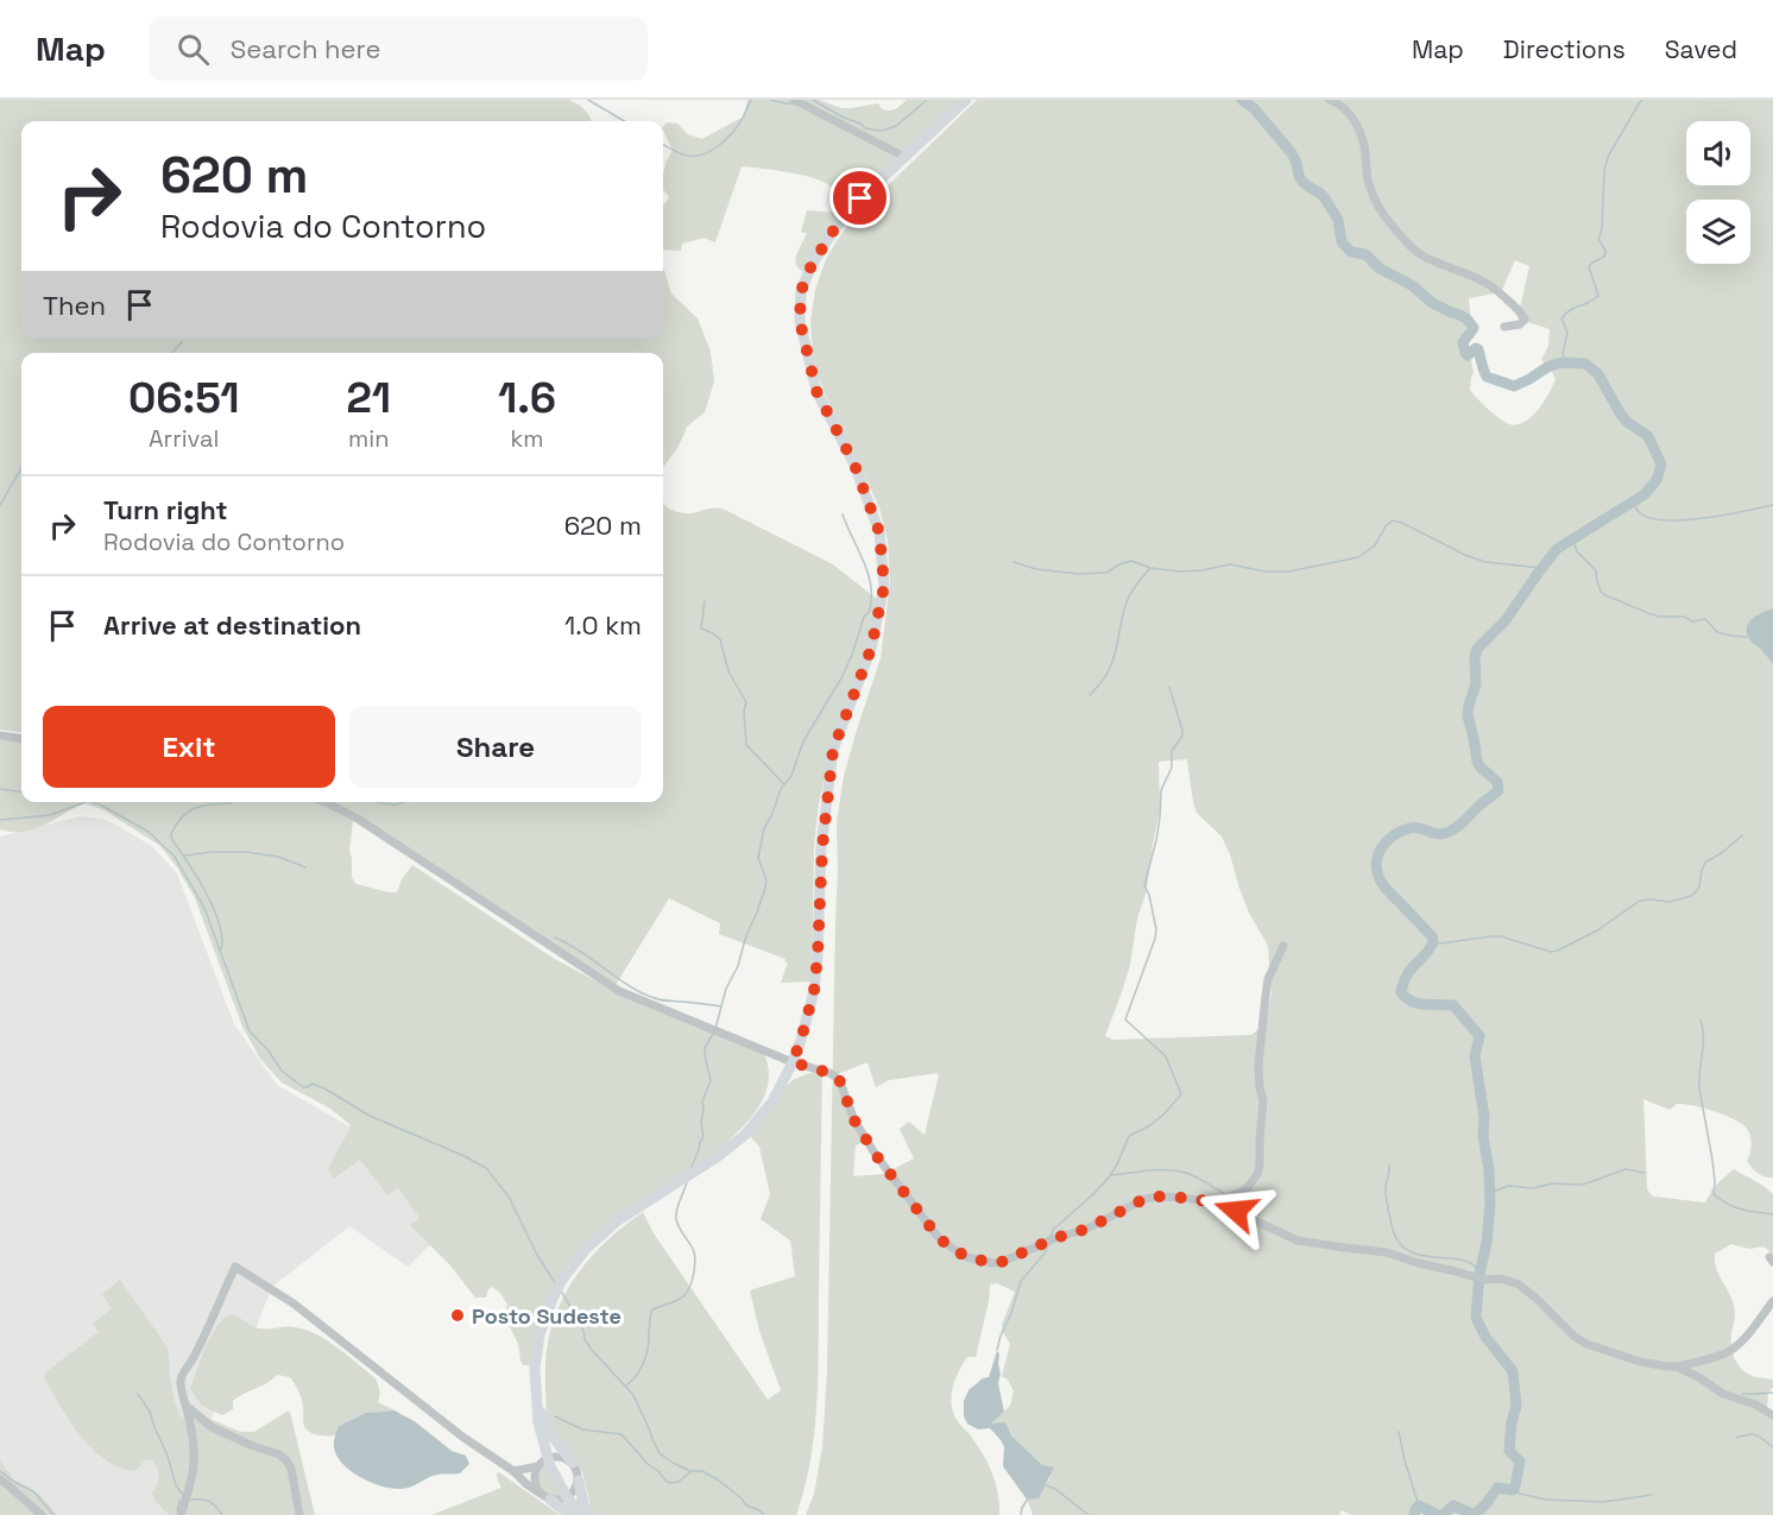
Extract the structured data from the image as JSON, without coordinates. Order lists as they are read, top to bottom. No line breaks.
{"places":["Posto Sudeste"],"page":{"header":"Map","search":"Search here","nav":["Map","Directions","Saved"],"turn":["620 m","Rodovia do Contorno"],"then":"Then","eta":["06:51","Arrival","21","min","1.6","km"],"list":[{"name":"Turn right","note":"Rodovia do Contorno","value":"620 m"},{"name":"Arrive at destination","value":"1.0 km"}],"buttons":["Exit","Share"]}}
